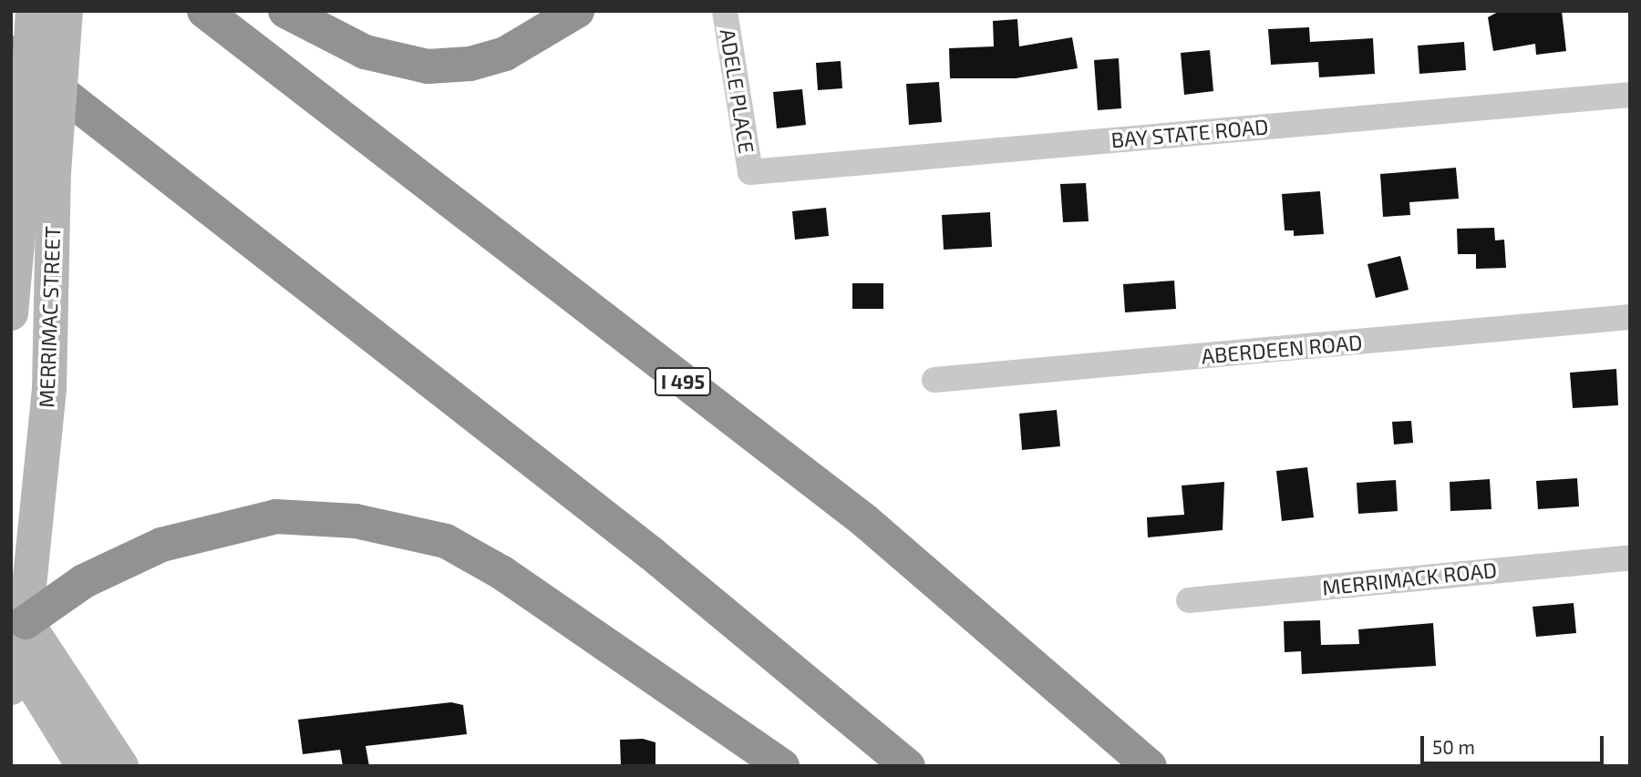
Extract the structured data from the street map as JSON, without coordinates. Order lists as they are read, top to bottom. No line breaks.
{"streets":{"highway":["I 495"],"main road":["MERRIMAC STREET"],"street":["ADELE PLACE","BAY STATE ROAD","ABERDEEN ROAD","MERRIMACK ROAD"]},"crossings":[["ADELE PLACE","BAY STATE ROAD"]],"scale_bar":"50 m"}
